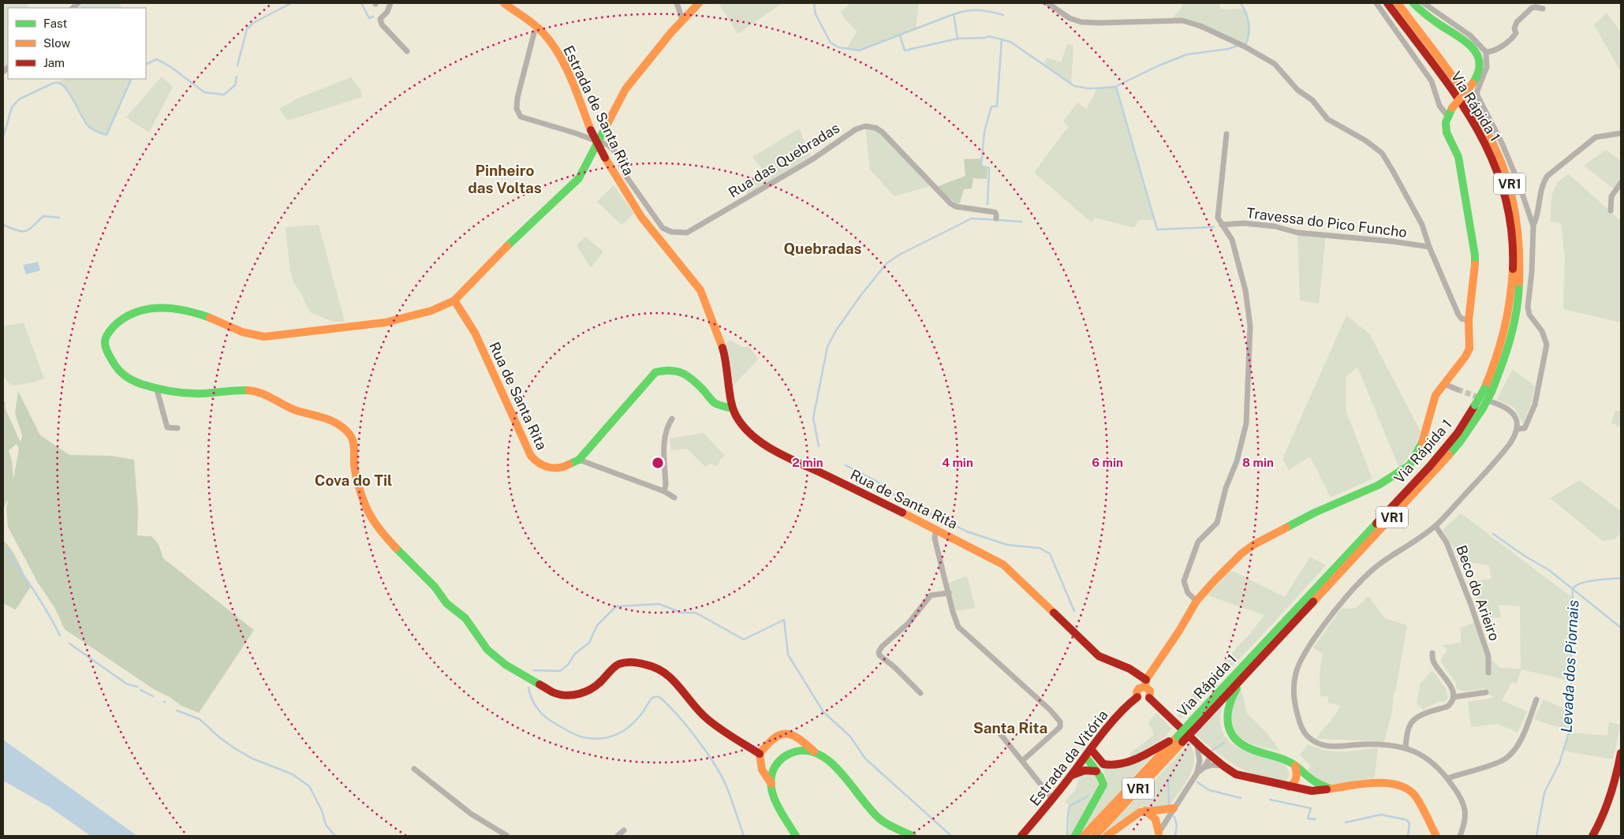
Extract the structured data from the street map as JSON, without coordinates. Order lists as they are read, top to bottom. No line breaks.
{"streets":{"main road":["Via Rápida 1","Estrada de Santa Rita","VR1","Rua de Santa Rita","Estrada da Vitória"],"street":["Rua das Quebradas","Travessa do Pico Funcho","Beco do Arieiro"]},"crossings":[["Estrada de Santa Rita","Rua de Santa Rita"],["Rua de Santa Rita","Estrada da Vitória"]],"districts":["Pinheiro das Voltas","Quebradas","Cova do Til","Santa Rita"],"water":["Levada dos Piornais"],"legend":["Fast","Slow","Jam"],"rings":["2 min","4 min","6 min","8 min"]}
